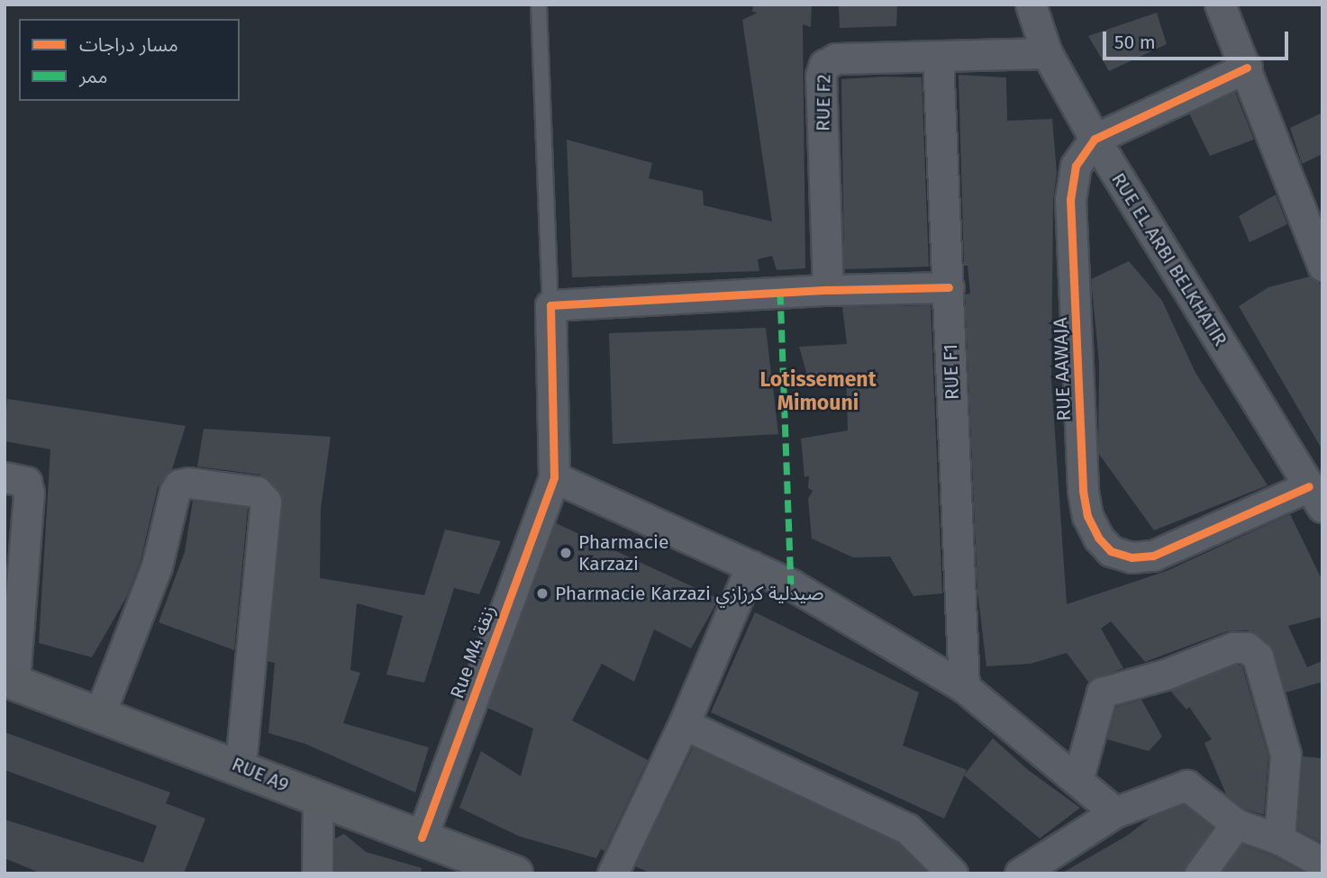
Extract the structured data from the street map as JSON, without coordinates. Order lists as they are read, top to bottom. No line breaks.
{"streets":{"street":["RUE F2","RUE EL ARBI BELKHATIR","RUE AAWAJA","RUE F1","Rue M4 زنقة","RUE A9"]},"crossings":[["RUE F2","RUE EL ARBI BELKHATIR"],["RUE F2","RUE F1"],["RUE EL ARBI BELKHATIR","RUE AAWAJA"],["Rue M4 زنقة","RUE A9"]],"districts":["Lotissement Mimouni"],"places":["Pharmacie Karzazi","Pharmacie Karzazi صيدلية كرزازي"],"legend":["مسار دراجات","ممر"],"scale_bar":"50 m"}
